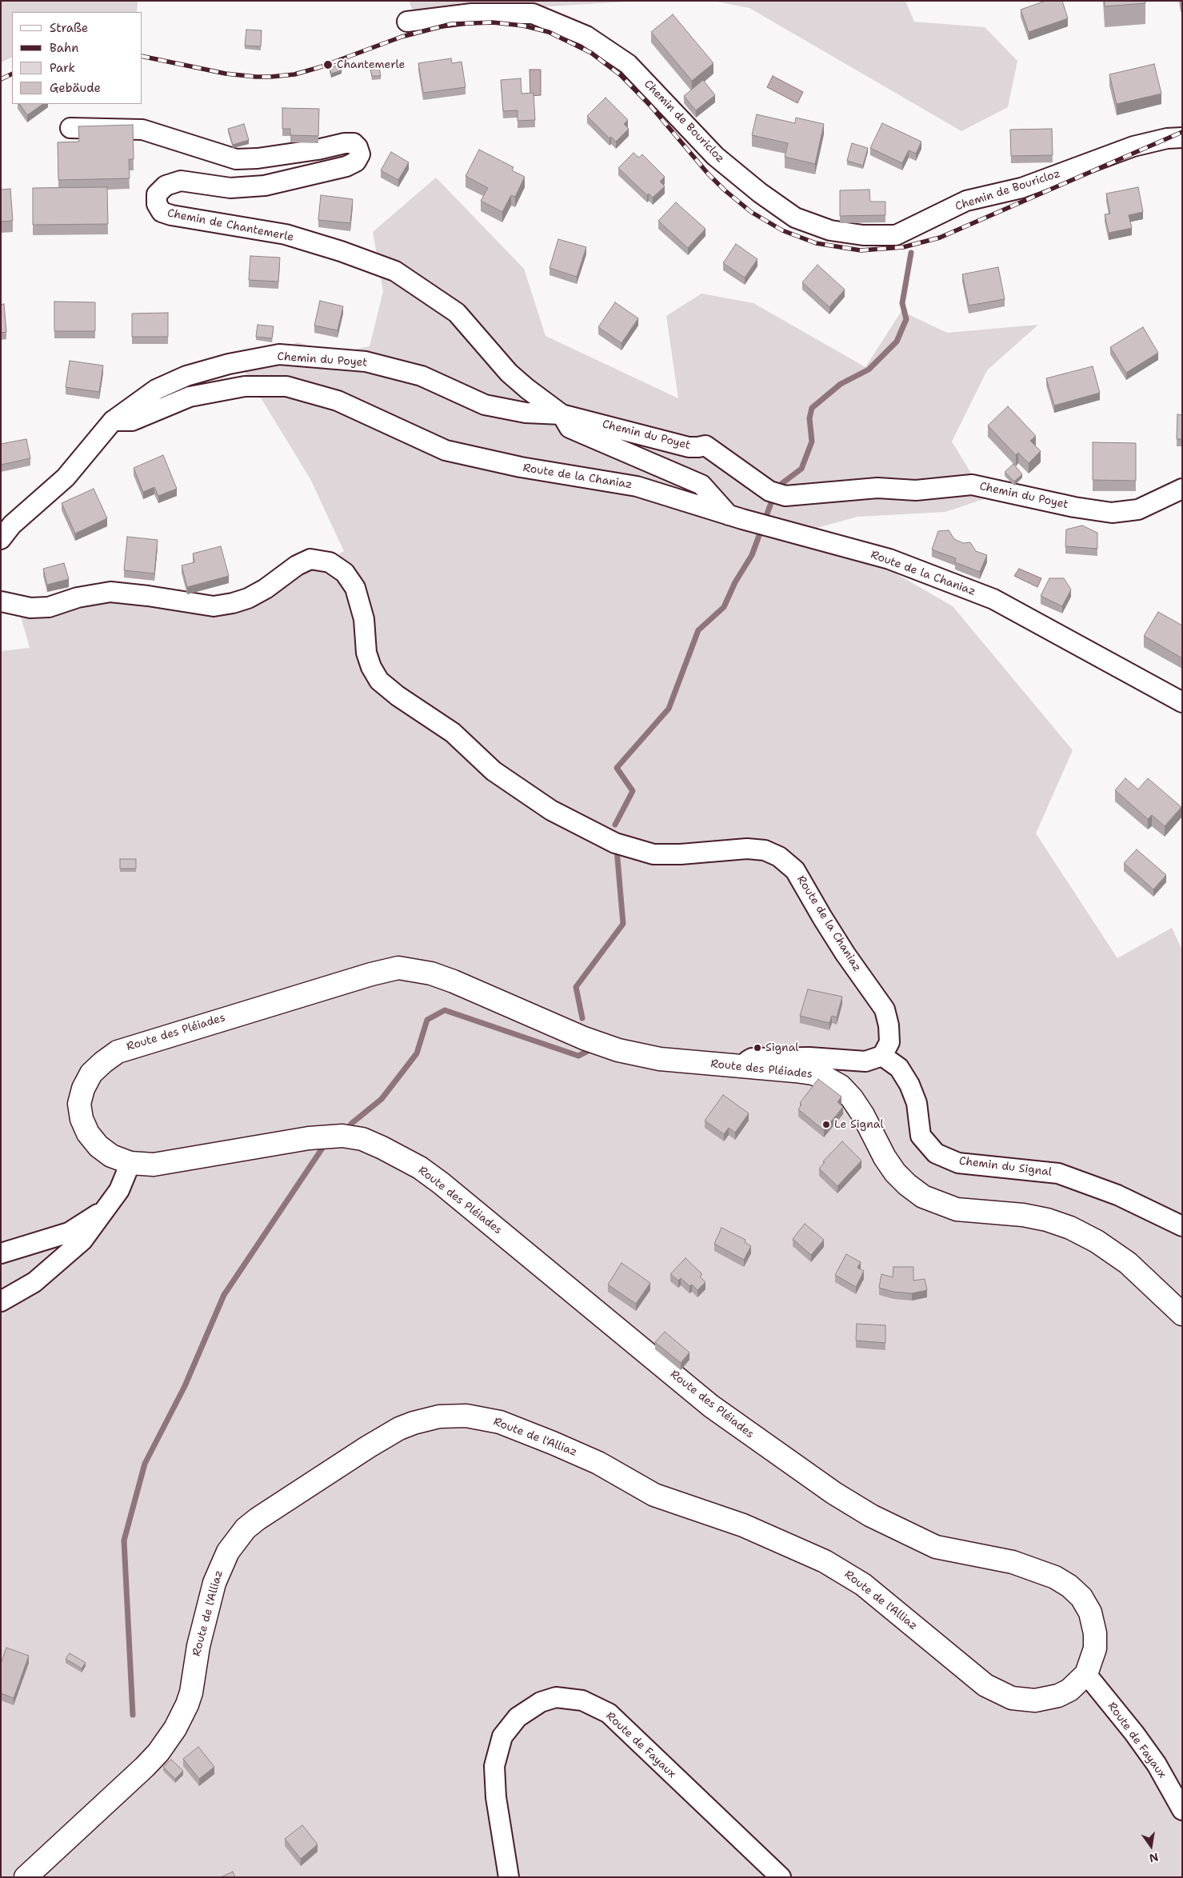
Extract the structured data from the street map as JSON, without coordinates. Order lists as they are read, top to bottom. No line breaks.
{"streets":{"street":["Chemin de Bouricloz","Chemin de Chantemerle","Chemin du Poyet","Route de la Chaniaz","Route des Pléiades","Chemin du Signal","Route de l'Alliaz","Route de Fayaux"]},"crossings":[["Chemin de Chantemerle","Chemin du Poyet"],["Chemin du Poyet","Route de la Chaniaz"],["Route de la Chaniaz","Chemin du Signal"],["Route des Pléiades","Route de l'Alliaz"],["Route des Pléiades","Route de Fayaux"],["Route de l'Alliaz","Route de Fayaux"]],"places":["Chantemerle","Signal","Le Signal"],"legend":["Straße","Bahn","Park","Gebäude"],"north":"bottom"}
